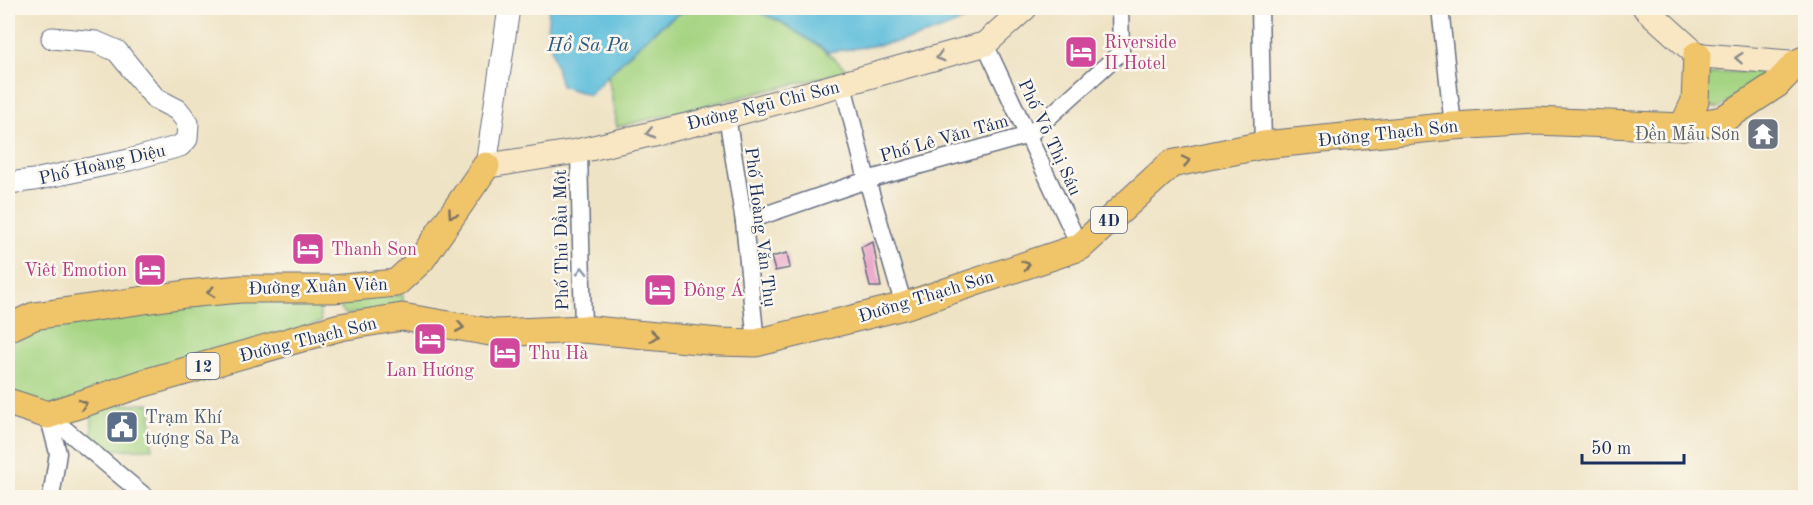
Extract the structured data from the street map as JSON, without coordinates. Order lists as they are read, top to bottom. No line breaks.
{"streets":{"main road":["Đường Ngũ Chỉ Sơn","Đường Thạch Sơn","4D","Đường Xuân Viên","12"],"street":["Phố Võ Thị Sáu","Phố Lê Văn Tám","Phố Hoàng Diệu","Phố Hoàng Văn Thụ","Phố Thủ Dầu Một"]},"crossings":[["Đường Ngũ Chỉ Sơn","Phố Võ Thị Sáu"],["Đường Ngũ Chỉ Sơn","Phố Hoàng Văn Thụ"],["Đường Ngũ Chỉ Sơn","Phố Thủ Dầu Một"],["Đường Ngũ Chỉ Sơn","Đường Xuân Viên"],["Đường Thạch Sơn","Phố Võ Thị Sáu"],["Đường Thạch Sơn","Phố Hoàng Văn Thụ"],["Đường Thạch Sơn","Phố Thủ Dầu Một"],["Phố Võ Thị Sáu","Phố Lê Văn Tám"],["Phố Lê Văn Tám","Phố Hoàng Văn Thụ"]],"one_way":["Đường Ngũ Chỉ Sơn","Đường Thạch Sơn","Phố Thủ Dầu Một","Đường Xuân Viên"],"water":["Hồ Sa Pa"],"places":{"hotel":["Riverside II Hotel","Thanh Son","Viêt Emotion","Đông Á","Lan Hương","Thu Hà"],"temple":["Đền Mẫu Sơn"],"public building":["Trạm Khí tượng Sa Pa"]},"scale_bar":"50 m"}
